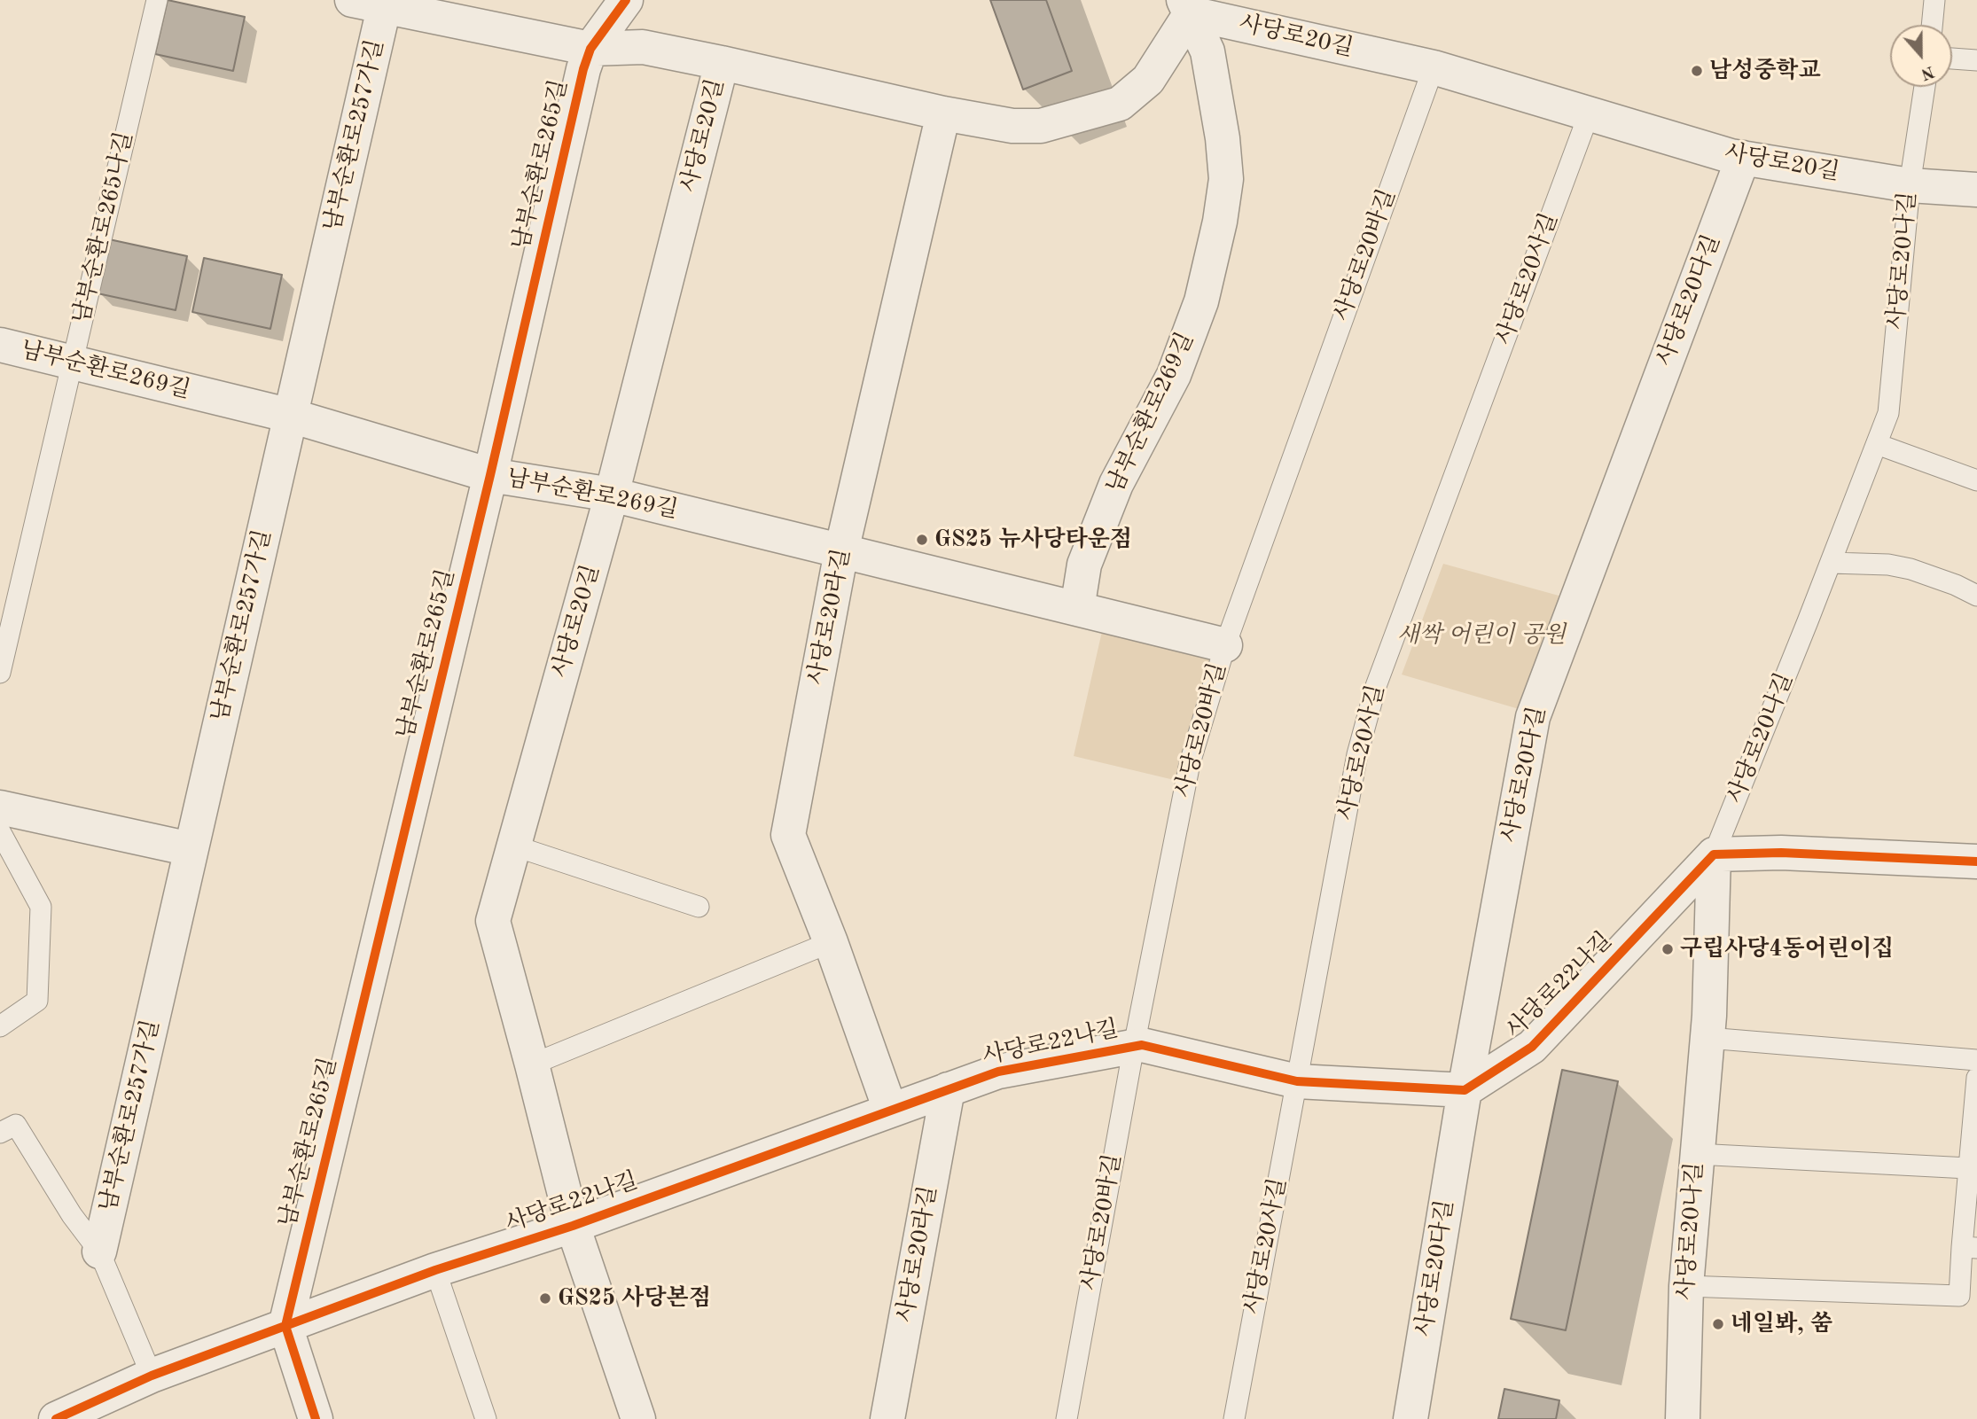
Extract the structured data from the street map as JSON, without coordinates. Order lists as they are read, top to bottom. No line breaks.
{"streets":{"street":["사당로20길","남부순환로257가길","남부순환로265길","사당로20나길","사당로20다길","남부순환로269길","사당로20라길","사당로22나길"],"lane":["남부순환로265나길","사당로20바길","사당로20사길"]},"crossings":[["사당로20길","사당로20바길"],["사당로20길","사당로20나길"],["사당로20길","사당로20사길"],["사당로20길","사당로20다길"],["사당로20길","남부순환로269길"],["사당로20길","사당로20라길"],["사당로20길","사당로22나길"],["남부순환로257가길","남부순환로269길"],["남부순환로257가길","사당로22나길"],["남부순환로265길","남부순환로269길"],["남부순환로265길","사당로22나길"],["남부순환로265나길","남부순환로269길"],["사당로20바길","남부순환로269길"],["사당로20바길","사당로22나길"],["사당로20나길","사당로22나길"],["사당로20사길","사당로22나길"],["사당로20다길","사당로22나길"],["남부순환로269길","사당로20라길"],["사당로20라길","사당로22나길"]],"parks":["새싹 어린이 공원"],"places":["남성중학교","GS25 뉴사당타운점","구립사당4동어린이집","GS25 사당본점","네일봐, 쑴"],"north":"bottom"}
